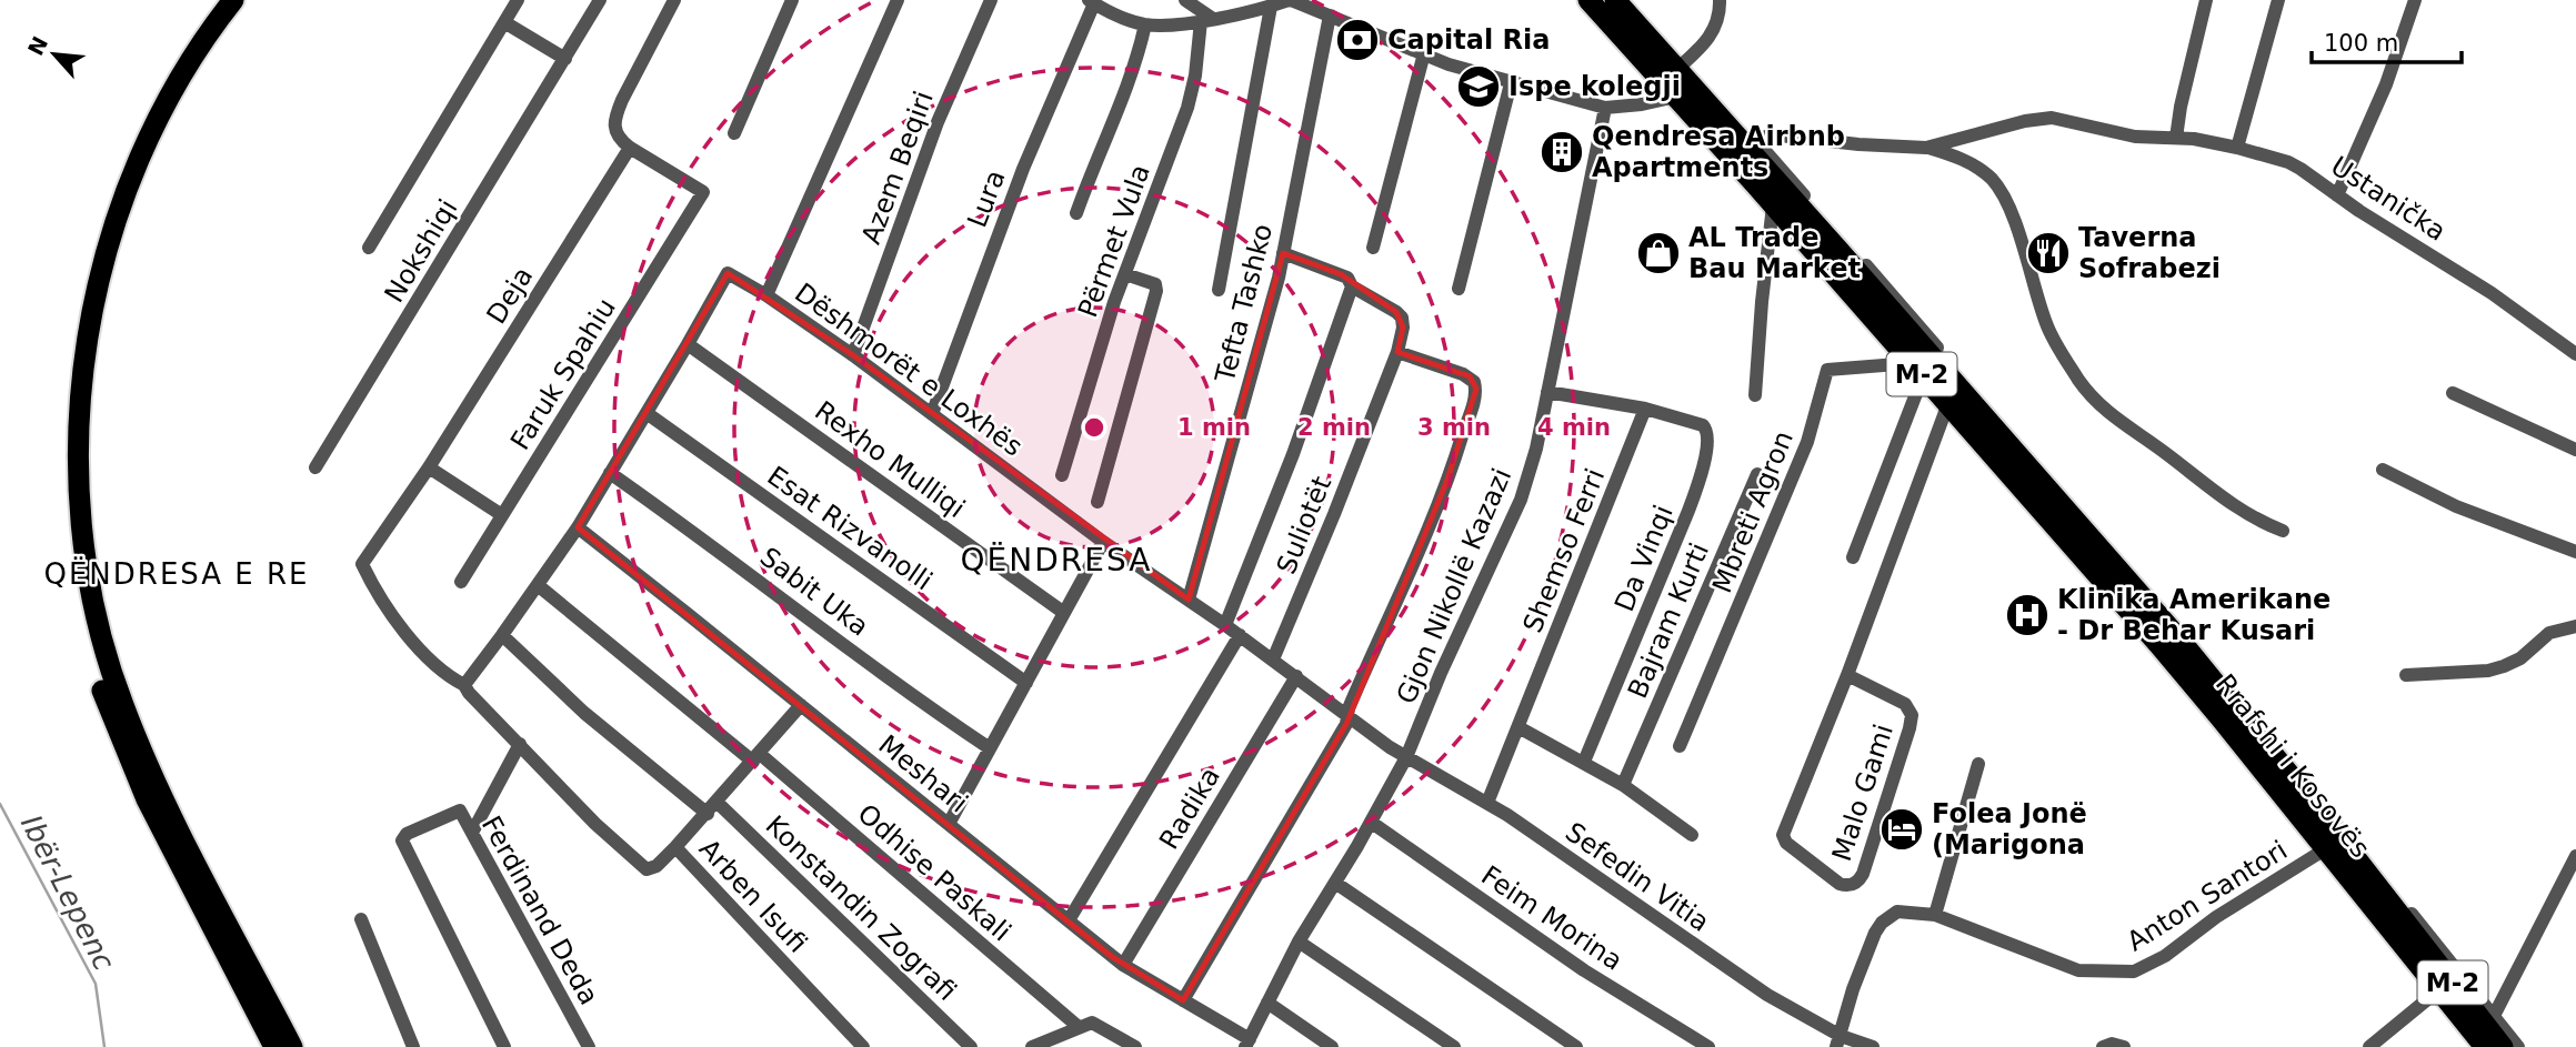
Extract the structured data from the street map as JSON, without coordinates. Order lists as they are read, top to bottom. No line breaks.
{"streets":{"highway":["M-2","Rrafshi i Kosovës"],"street":["Azem Beqiri","Lura","Ustanička","Përmet Vula","Nokshiqi","Deja","Tefta Tashko","Dëshmorët e Loxhës","Faruk Spahiu","Rexho Mulliqi","Mbreti Agron","Suliotët","Esat Rizvanolli","Shemso Ferri","Da Vinqi","Gjon Nikollë Kazazi","Sabit Uka","Bajram Kurti","Meshari","Malo Gami","Radika","Odhise Paskali","Sefedin Vitia","Arben Isufi","Anton Santori","Konstandin Zografi","Ferdinand Deda","Feim Morina"]},"crossings":[["Azem Beqiri","Dëshmorët e Loxhës"],["Lura","Dëshmorët e Loxhës"],["Deja","Dëshmorët e Loxhës"],["Deja","Faruk Spahiu"],["Tefta Tashko","Dëshmorët e Loxhës"],["Dëshmorët e Loxhës","Rexho Mulliqi"],["Dëshmorët e Loxhës","Suliotët"],["Dëshmorët e Loxhës","Esat Rizvanolli"],["Dëshmorët e Loxhës","Gjon Nikollë Kazazi"],["Dëshmorët e Loxhës","Sabit Uka"],["Dëshmorët e Loxhës","Meshari"],["Dëshmorët e Loxhës","Radika"],["Dëshmorët e Loxhës","Odhise Paskali"],["Dëshmorët e Loxhës","Sefedin Vitia"],["Dëshmorët e Loxhës","Konstandin Zografi"],["Mbreti Agron","Rrafshi i Kosovës"],["Shemso Ferri","Da Vinqi"],["Shemso Ferri","Sefedin Vitia"],["Gjon Nikollë Kazazi","Meshari"],["Gjon Nikollë Kazazi","Sefedin Vitia"],["Gjon Nikollë Kazazi","Feim Morina"],["Rrafshi i Kosovës","Malo Gami"],["Rrafshi i Kosovës","Anton Santori"],["Meshari","Radika"],["Meshari","Arben Isufi"],["Odhise Paskali","Arben Isufi"],["Sefedin Vitia","Anton Santori"],["Arben Isufi","Konstandin Zografi"]],"districts":["QËNDRESA","QËNDRESA E RE"],"water":["Ibër-Lepenc"],"places":{"bank":["Capital Ria"],"school or university":["Ispe kolegji"],"building":["Qendresa Airbnb Apartments"],"shop":["AL Trade Bau Market"],"restaurant":["Taverna Sofrabezi"],"hospital":["Klinika Amerikane - Dr Behar Kusari"],"hotel":["Folea Jonë (Marigona"]},"scale_bar":"100 m","north":"top left","rings":["1 min","2 min","3 min","4 min"]}
